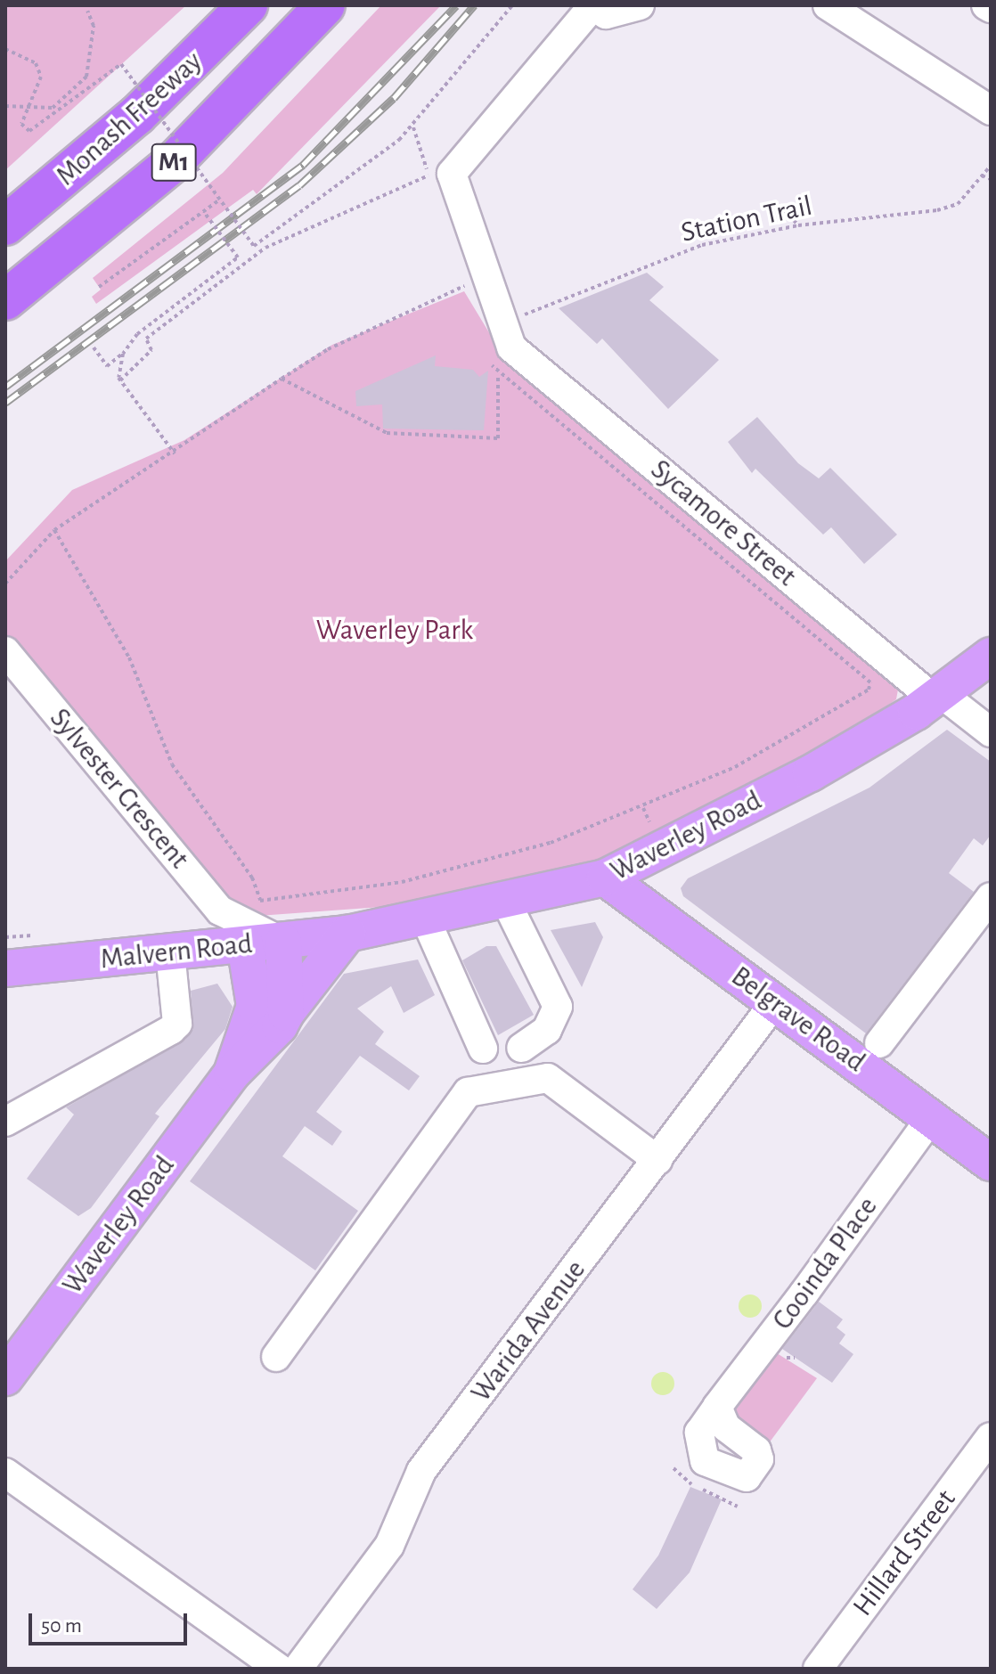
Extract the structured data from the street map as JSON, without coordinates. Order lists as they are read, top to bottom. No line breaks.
{"streets":{"highway":["Monash Freeway","M1"],"main road":["Waverley Road","Malvern Road","Belgrave Road"],"street":["Sycamore Street","Sylvester Crescent","Cooinda Place","Warida Avenue","Hillard Street"],"path":["Station Trail"]},"crossings":[["Station Trail","Sycamore Street"],["Sycamore Street","Waverley Road"],["Sylvester Crescent","Waverley Road"],["Sylvester Crescent","Malvern Road"],["Waverley Road","Malvern Road"],["Waverley Road","Belgrave Road"],["Belgrave Road","Cooinda Place"],["Belgrave Road","Warida Avenue"]],"parks":["Waverley Park"],"scale_bar":"50 m"}
